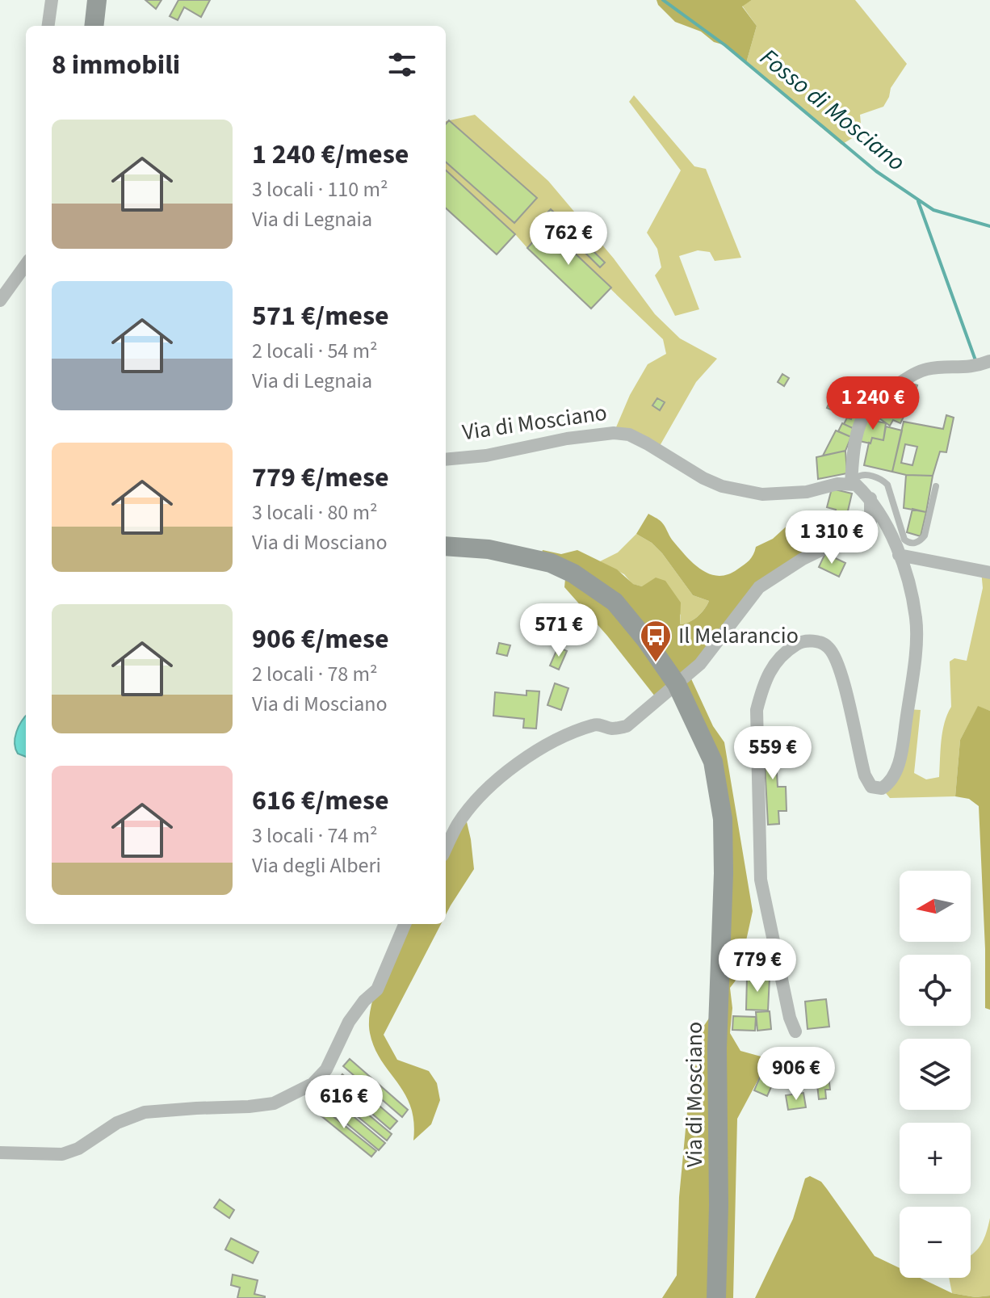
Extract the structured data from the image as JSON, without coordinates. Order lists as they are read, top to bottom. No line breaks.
{"streets":{"main road":["Via di Mosciano"]},"water":["Fosso di Mosciano"],"places":{"bus stop":["Il Melarancio"]},"north":"left","page":{"heading":"8 immobili","list":[{"name":"1 240 €/mese","note":"3 locali · 110 m² · Via di Legnaia"},{"name":"571 €/mese","note":"2 locali · 54 m² · Via di Legnaia"},{"name":"779 €/mese","note":"3 locali · 80 m² · Via di Mosciano"},{"name":"906 €/mese","note":"2 locali · 78 m² · Via di Mosciano"},{"name":"616 €/mese","note":"3 locali · 74 m² · Via degli Alberi"}],"price":["762 €","1 240 €","1 310 €","571 €","559 €","779 €","906 €","616 €"],"map_buttons":["+","−"]}}
